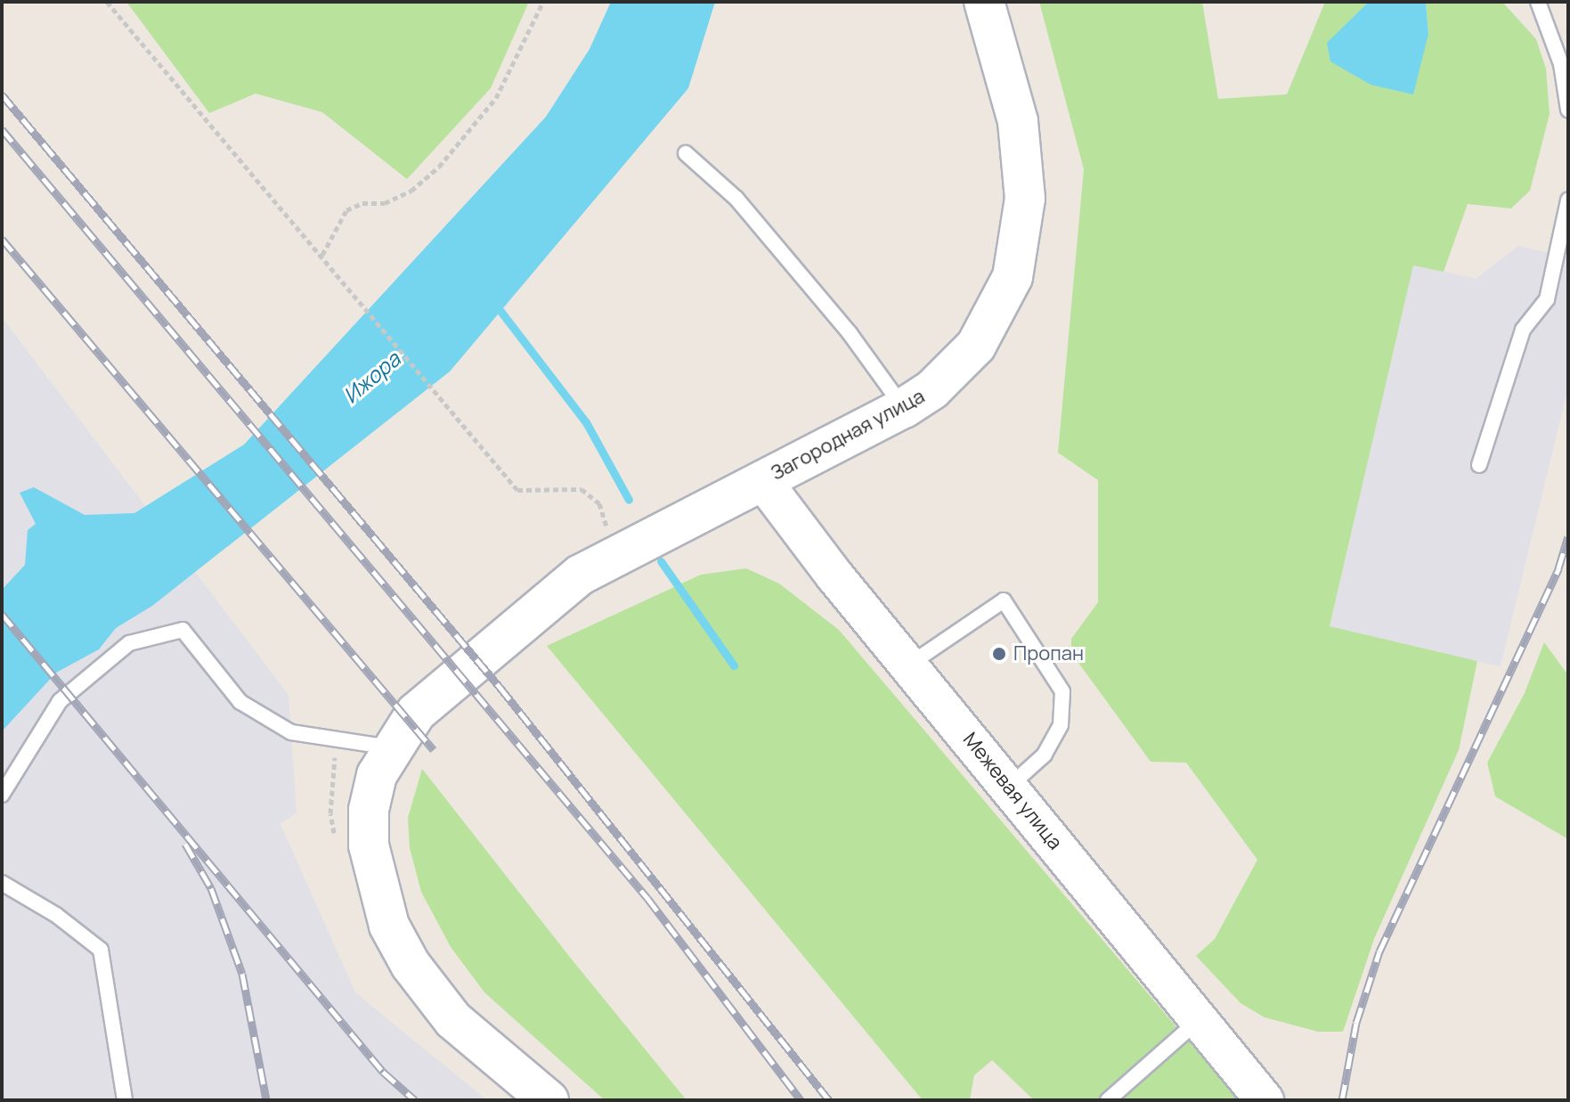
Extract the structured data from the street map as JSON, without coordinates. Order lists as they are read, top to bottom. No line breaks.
{"streets":{"main road":["Загородная улица"],"street":["Межевая улица"]},"crossings":[["Загородная улица","Межевая улица"]],"water":["Ижора"],"places":["Пропан"]}
